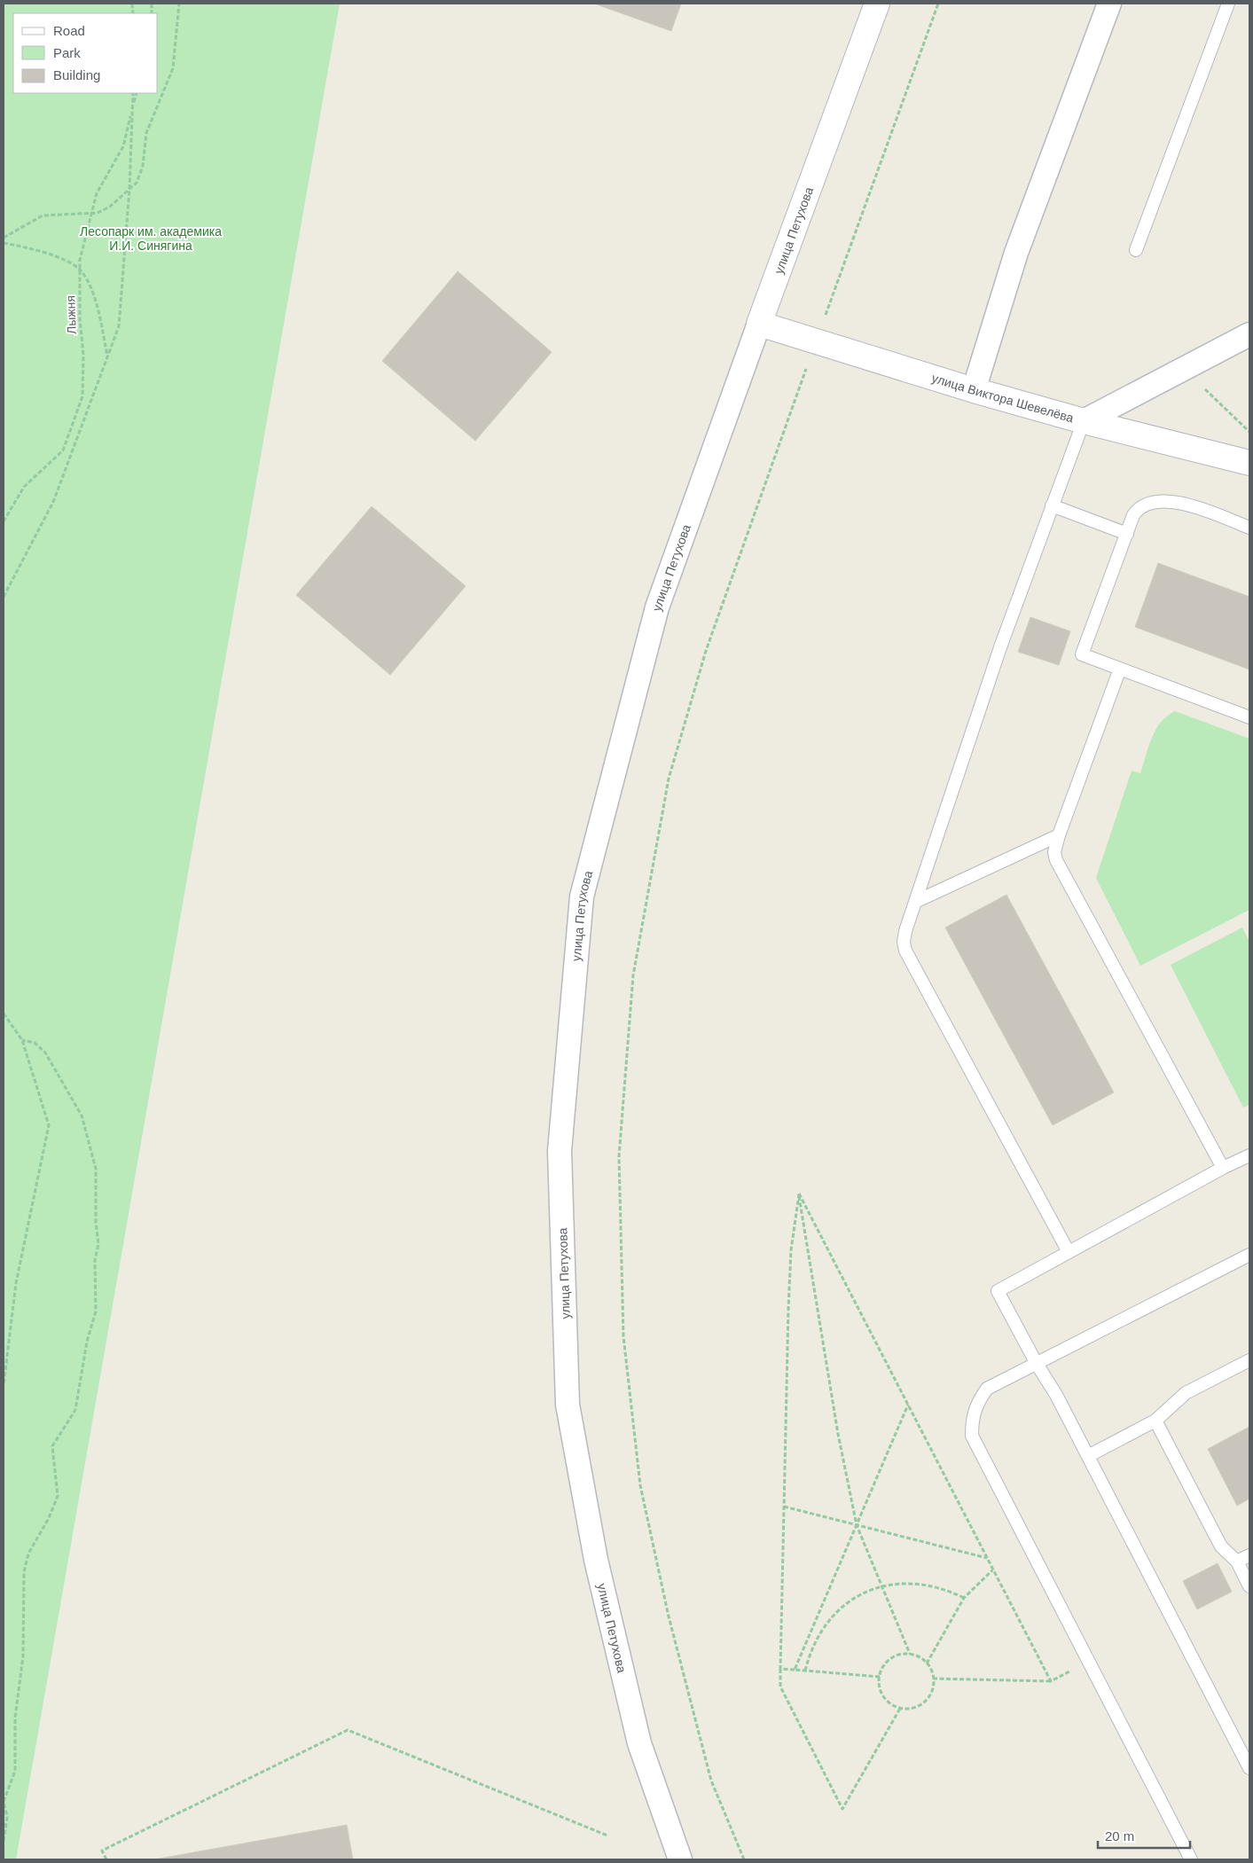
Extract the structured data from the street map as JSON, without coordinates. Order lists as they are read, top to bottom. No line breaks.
{"streets":{"street":["улица Петухова","улица Виктора Шевелёва"],"path":["Лыжня"]},"crossings":[["улица Петухова","улица Виктора Шевелёва"]],"parks":["Лесопарк им. академика И.И. Синягина"],"legend":["Road","Park","Building"],"scale_bar":"20 m"}
